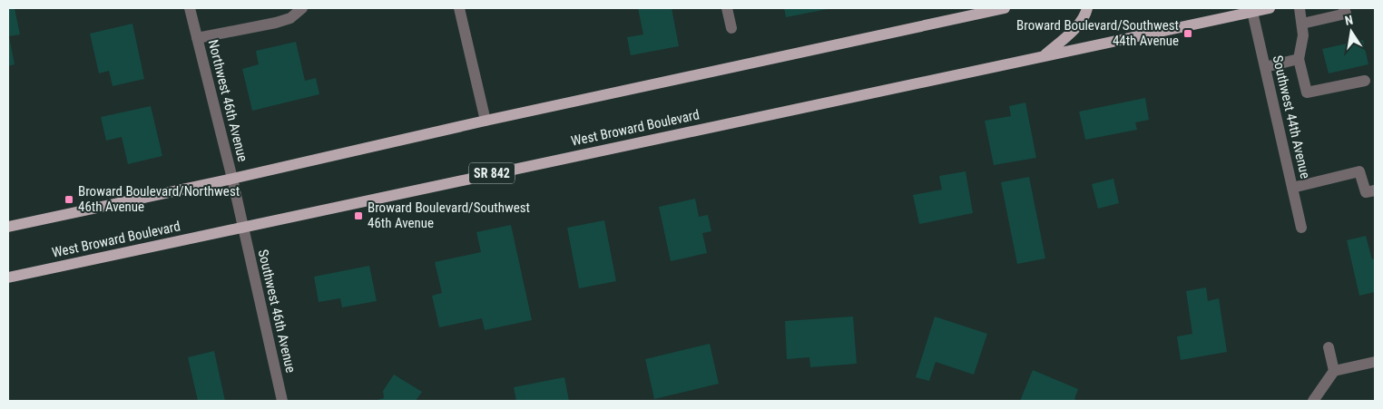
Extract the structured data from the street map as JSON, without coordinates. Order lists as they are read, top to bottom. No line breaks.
{"streets":{"main road":["West Broward Boulevard","SR 842"],"street":["Northwest 46th Avenue","Southwest 44th Avenue","Southwest 46th Avenue"]},"crossings":[["Northwest 46th Avenue","West Broward Boulevard"],["Northwest 46th Avenue","Southwest 46th Avenue"],["Southwest 44th Avenue","West Broward Boulevard"],["West Broward Boulevard","Southwest 46th Avenue"]],"places":{"transit":["Broward Boulevard/Southwest 44th Avenue","Broward Boulevard/Northwest 46th Avenue","Broward Boulevard/Southwest 46th Avenue"]},"north":"top"}
